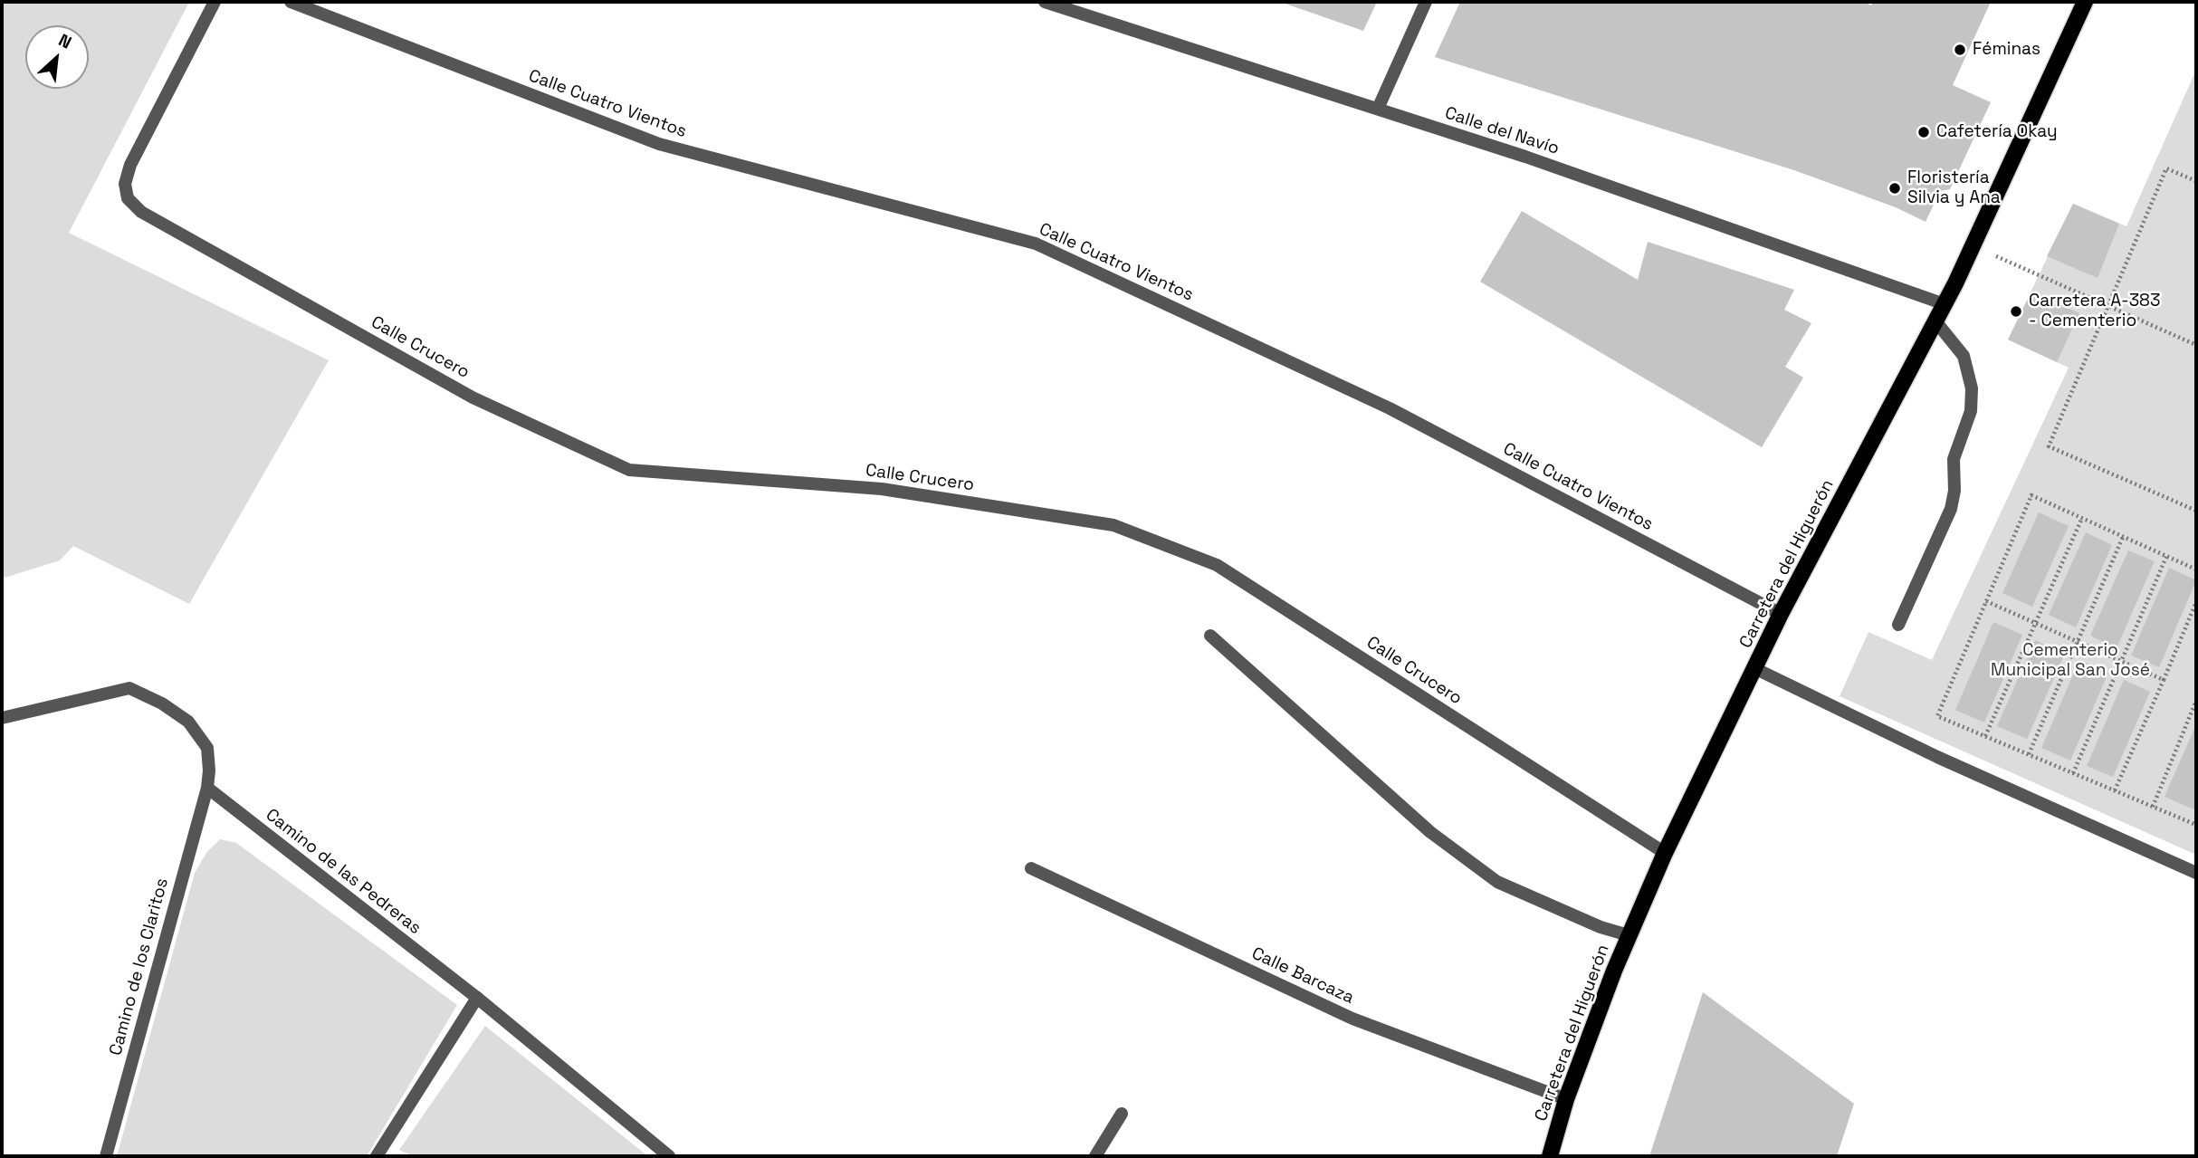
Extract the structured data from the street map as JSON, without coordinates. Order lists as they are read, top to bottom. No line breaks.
{"streets":{"main road":["Carretera del Higuerón"],"street":["Calle Cuatro Vientos","Calle del Navío","Calle Crucero","Camino de las Pedreras","Camino de los Claritos","Calle Barcaza"]},"crossings":[["Calle Cuatro Vientos","Carretera del Higuerón"],["Calle del Navío","Carretera del Higuerón"],["Calle Crucero","Carretera del Higuerón"],["Carretera del Higuerón","Calle Barcaza"],["Camino de las Pedreras","Camino de los Claritos"]],"parks":["Cementerio Municipal San José"],"places":["Féminas","Cafetería Okay","Floristería Silvia y Ana","Carretera A-383 - Cementerio"],"north":"top right"}
